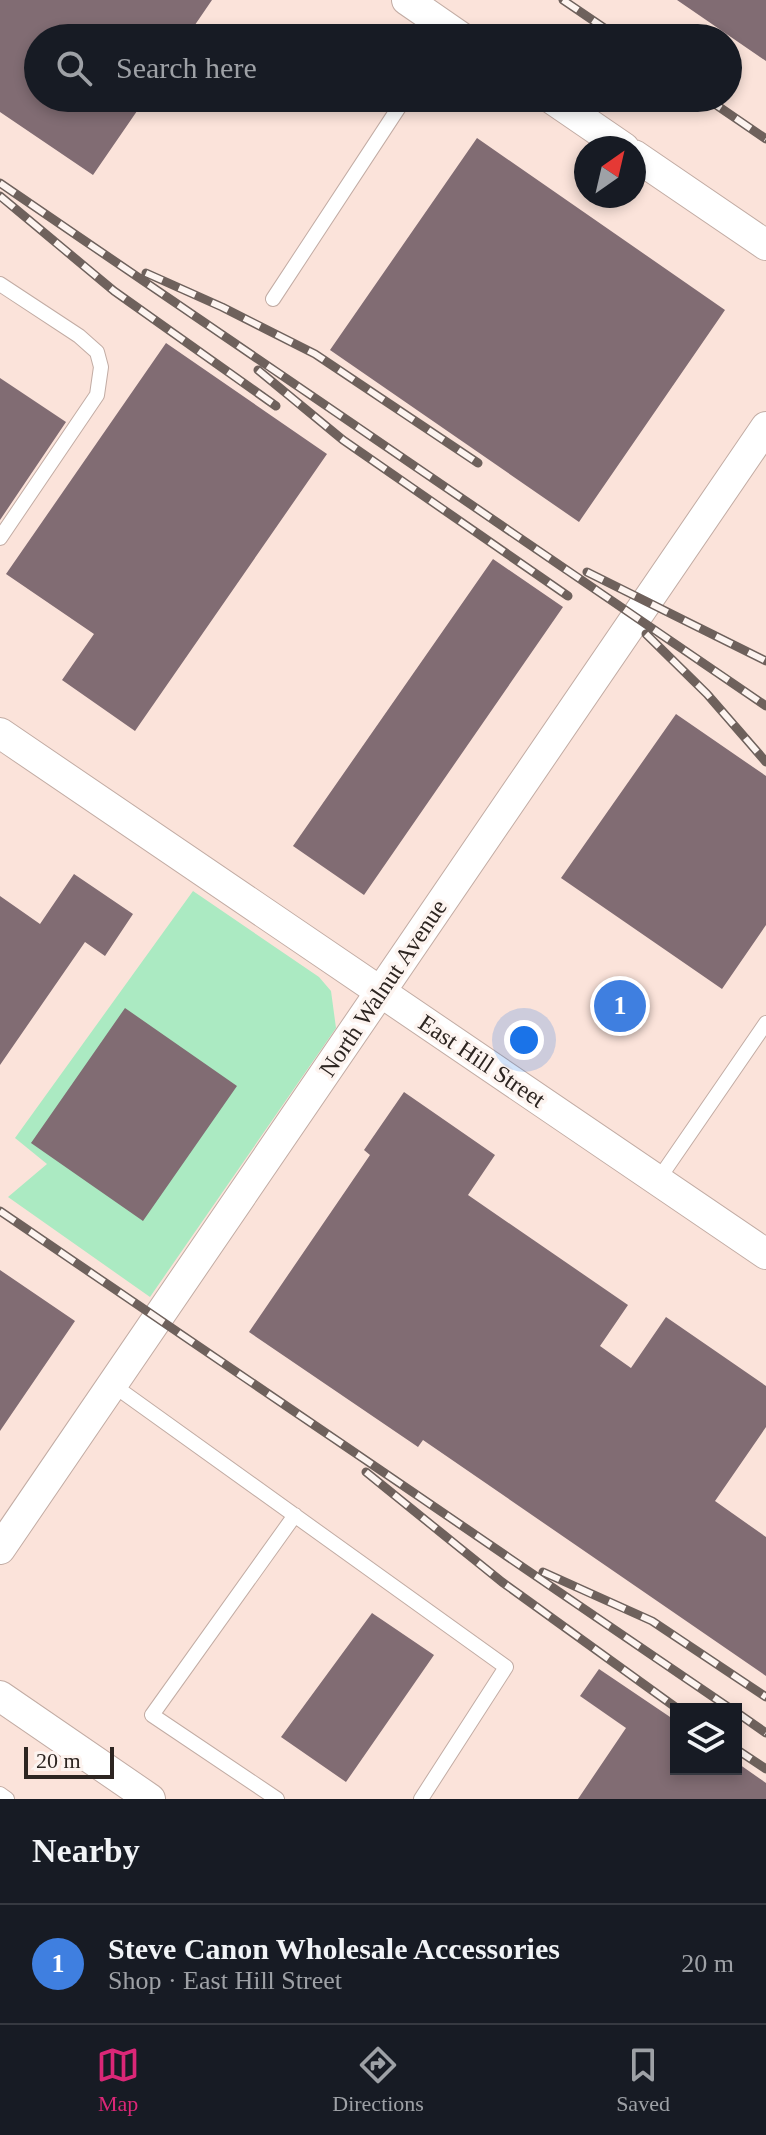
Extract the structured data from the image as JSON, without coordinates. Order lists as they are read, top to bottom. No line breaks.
{"streets":{"street":["North Walnut Avenue","East Hill Street"]},"crossings":[["North Walnut Avenue","East Hill Street"]],"scale_bar":"20 m","north":"top right","page":{"search":"Search here","pins":"1","scale":"20 m","heading":"Nearby","list":[{"mark":"1","name":"Steve Canon Wholesale Accessories","note":"Shop · East Hill Street","value":"20 m"}],"nav":["Map","Directions","Saved"]}}
